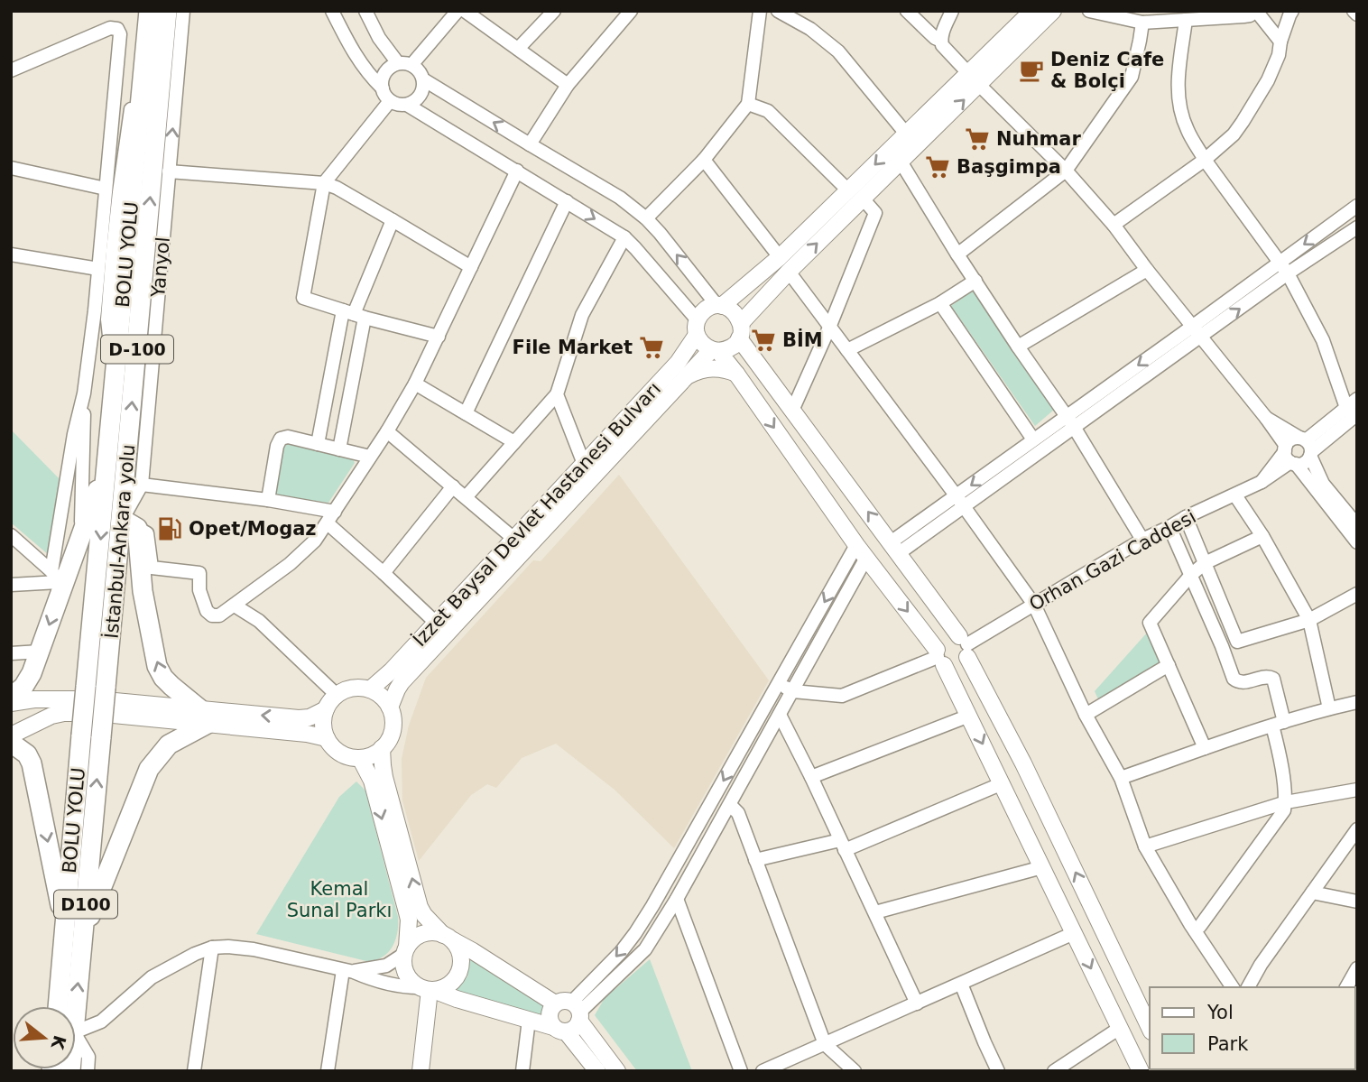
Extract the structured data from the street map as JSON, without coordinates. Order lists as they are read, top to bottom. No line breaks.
{"streets":{"highway":["BOLU YOLU","D-100","İstanbul-Ankara yolu","D100"],"main road":["İzzet Baysal Devlet Hastanesi Bulvarı"],"street":["Yanyol","Orhan Gazi Caddesi"]},"crossings":[["BOLU YOLU","İstanbul-Ankara yolu"],["Yanyol","İstanbul-Ankara yolu"]],"parks":["Kemal Sunal Parkı"],"places":{"cafe":["Deniz Cafe & Bolçi"],"supermarket":["Nuhmar","Başgimpa","BİM","File Market"],"fuel station":["Opet/Mogaz"]},"legend":["Yol","Park"],"north":"right"}
